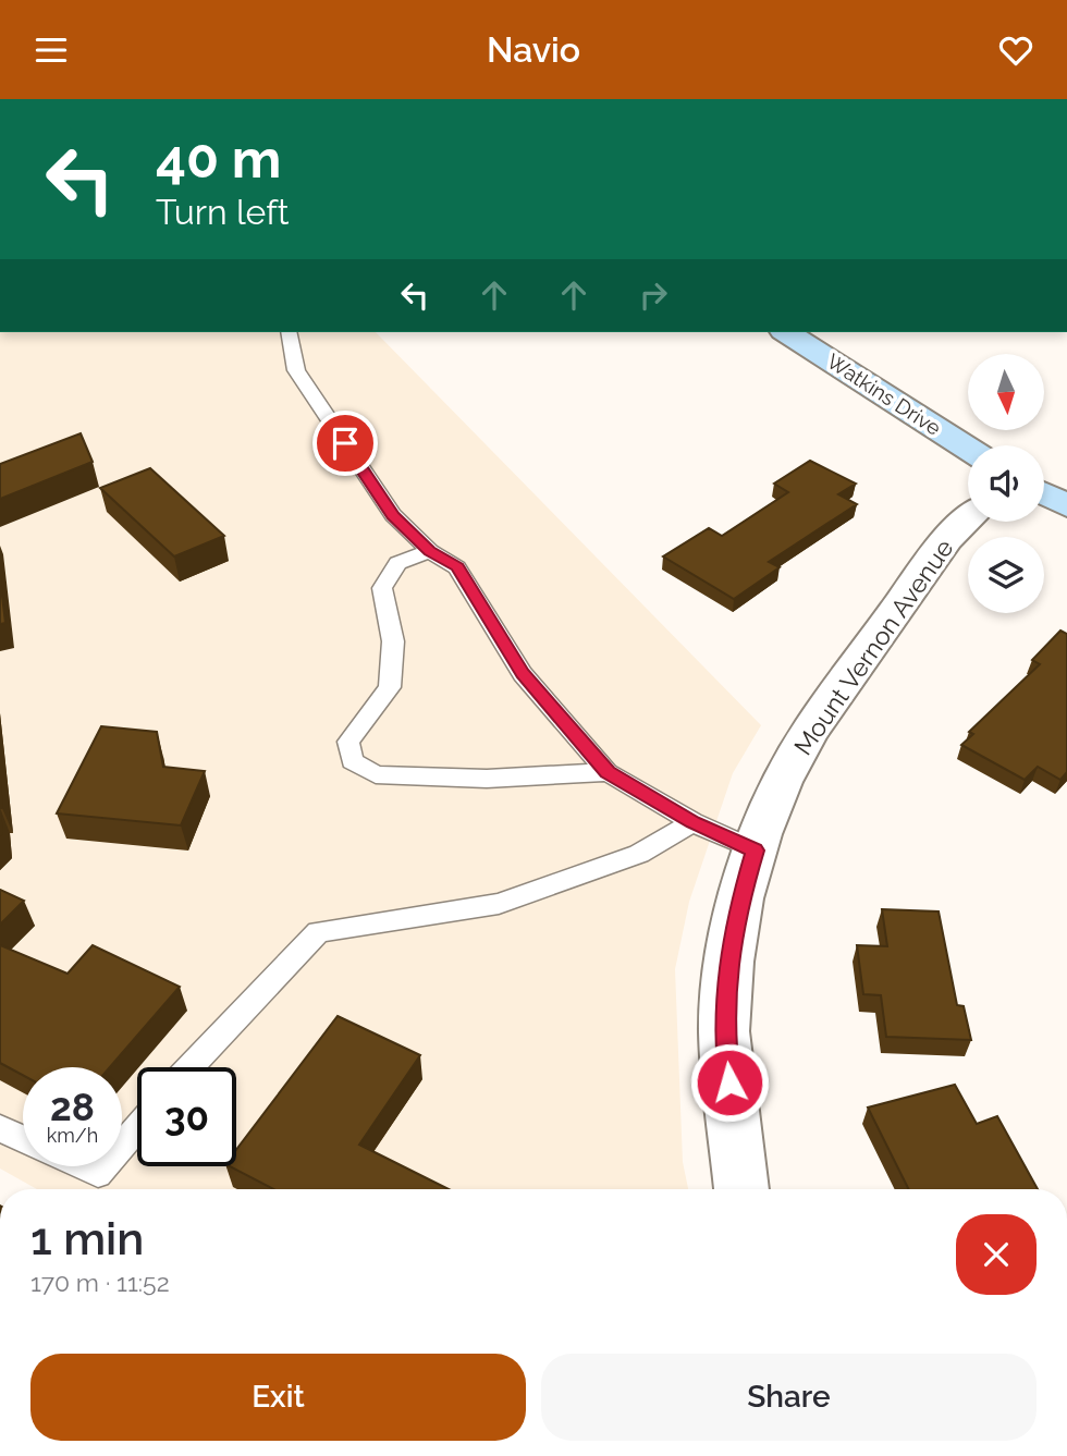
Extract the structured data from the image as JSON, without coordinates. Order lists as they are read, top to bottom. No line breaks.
{"streets":{"main road":["Watkins Drive"],"street":["Mount Vernon Avenue"]},"north":"bottom","page":{"header":"Navio","turn":["40 m","Turn left"],"speed":"28 km/h","limit":"30","heading":["1 min","170 m · 11:52"],"buttons":["Exit","Share"]}}
